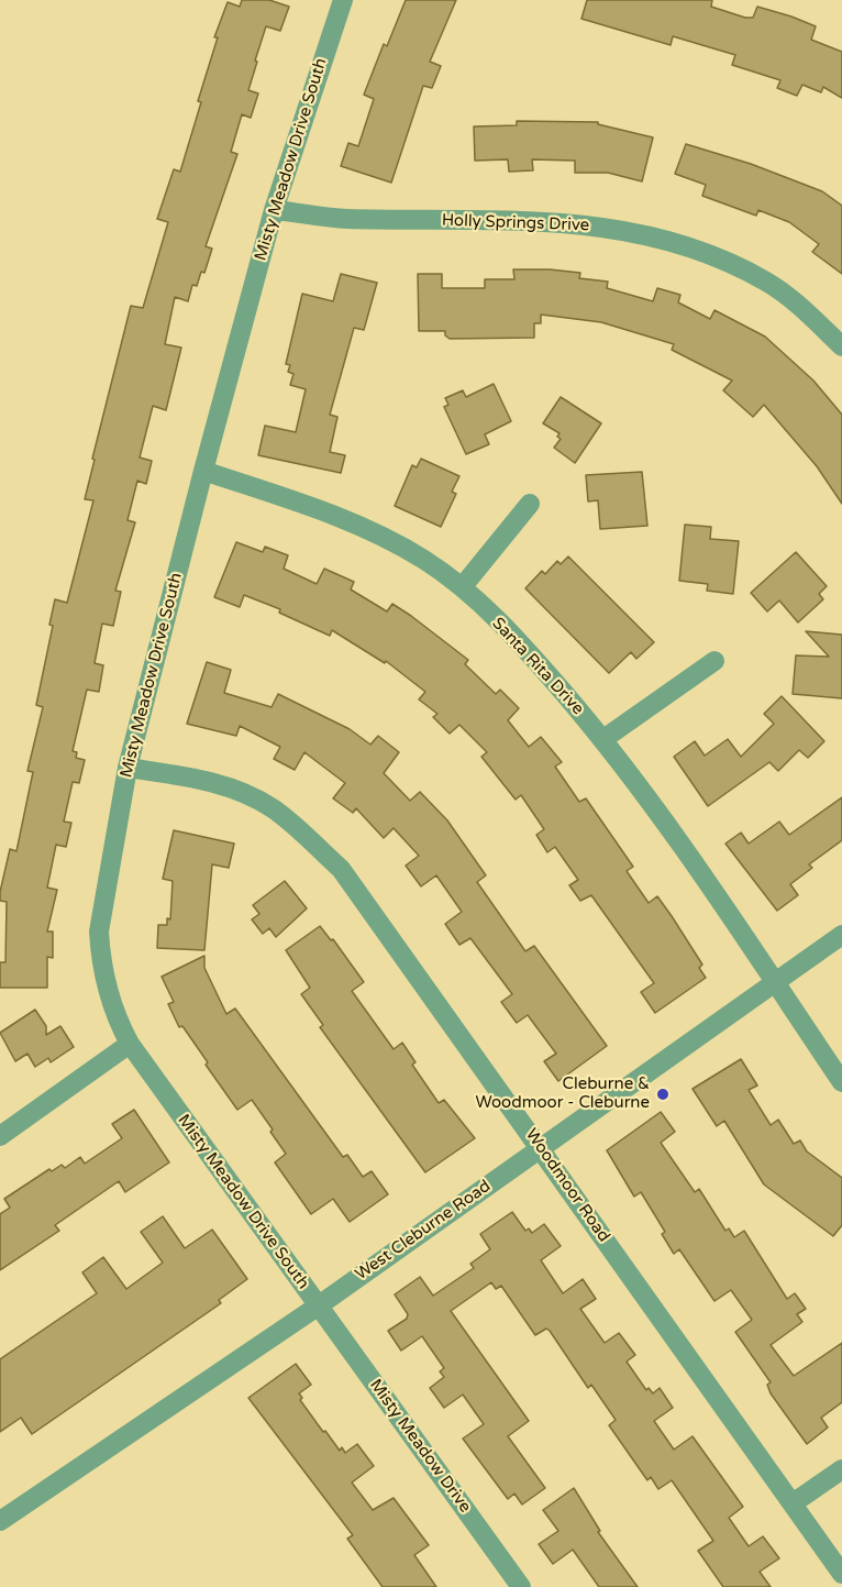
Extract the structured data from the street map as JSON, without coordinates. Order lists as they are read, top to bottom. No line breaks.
{"streets":{"street":["Misty Meadow Drive South","Holly Springs Drive","Santa Rita Drive","Woodmoor Road","West Cleburne Road","Misty Meadow Drive"]},"crossings":[["Misty Meadow Drive South","Holly Springs Drive"],["Misty Meadow Drive South","Santa Rita Drive"],["Misty Meadow Drive South","Woodmoor Road"],["Misty Meadow Drive South","West Cleburne Road"],["Misty Meadow Drive South","Misty Meadow Drive"],["Santa Rita Drive","West Cleburne Road"],["Woodmoor Road","West Cleburne Road"],["West Cleburne Road","Misty Meadow Drive"]],"places":["Cleburne & Woodmoor - Cleburne"]}
